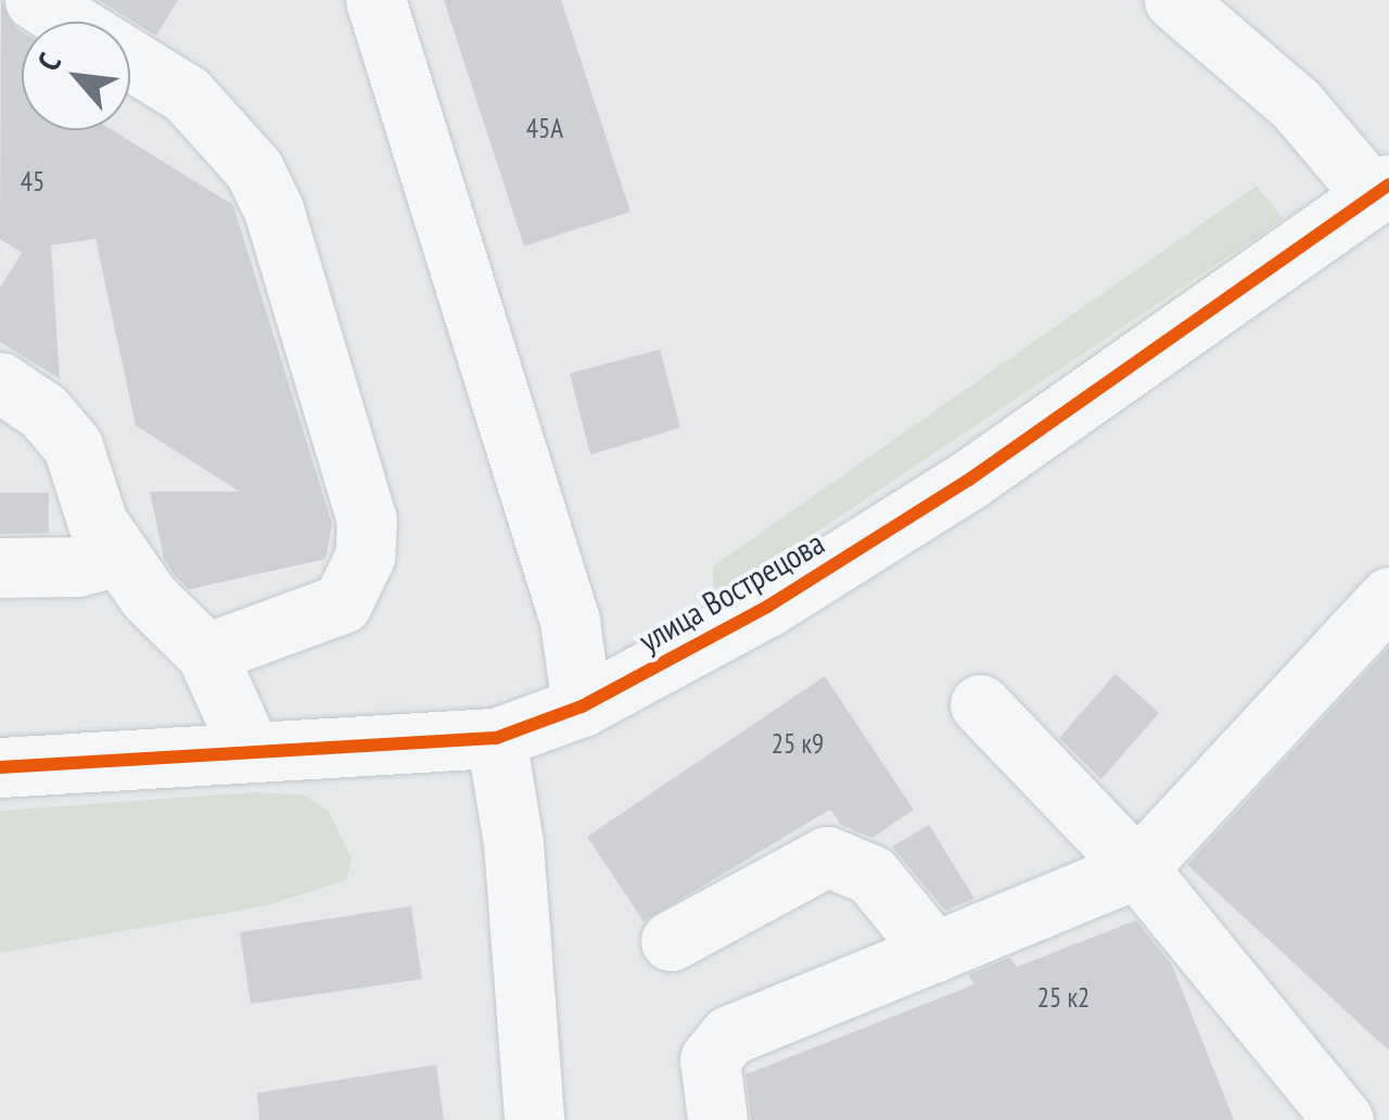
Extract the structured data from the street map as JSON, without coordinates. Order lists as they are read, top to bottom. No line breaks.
{"streets":{"street":["улица Вострецова"]},"house_numbers":["45А","45","25 к9","25 к2"],"north":"top left"}
